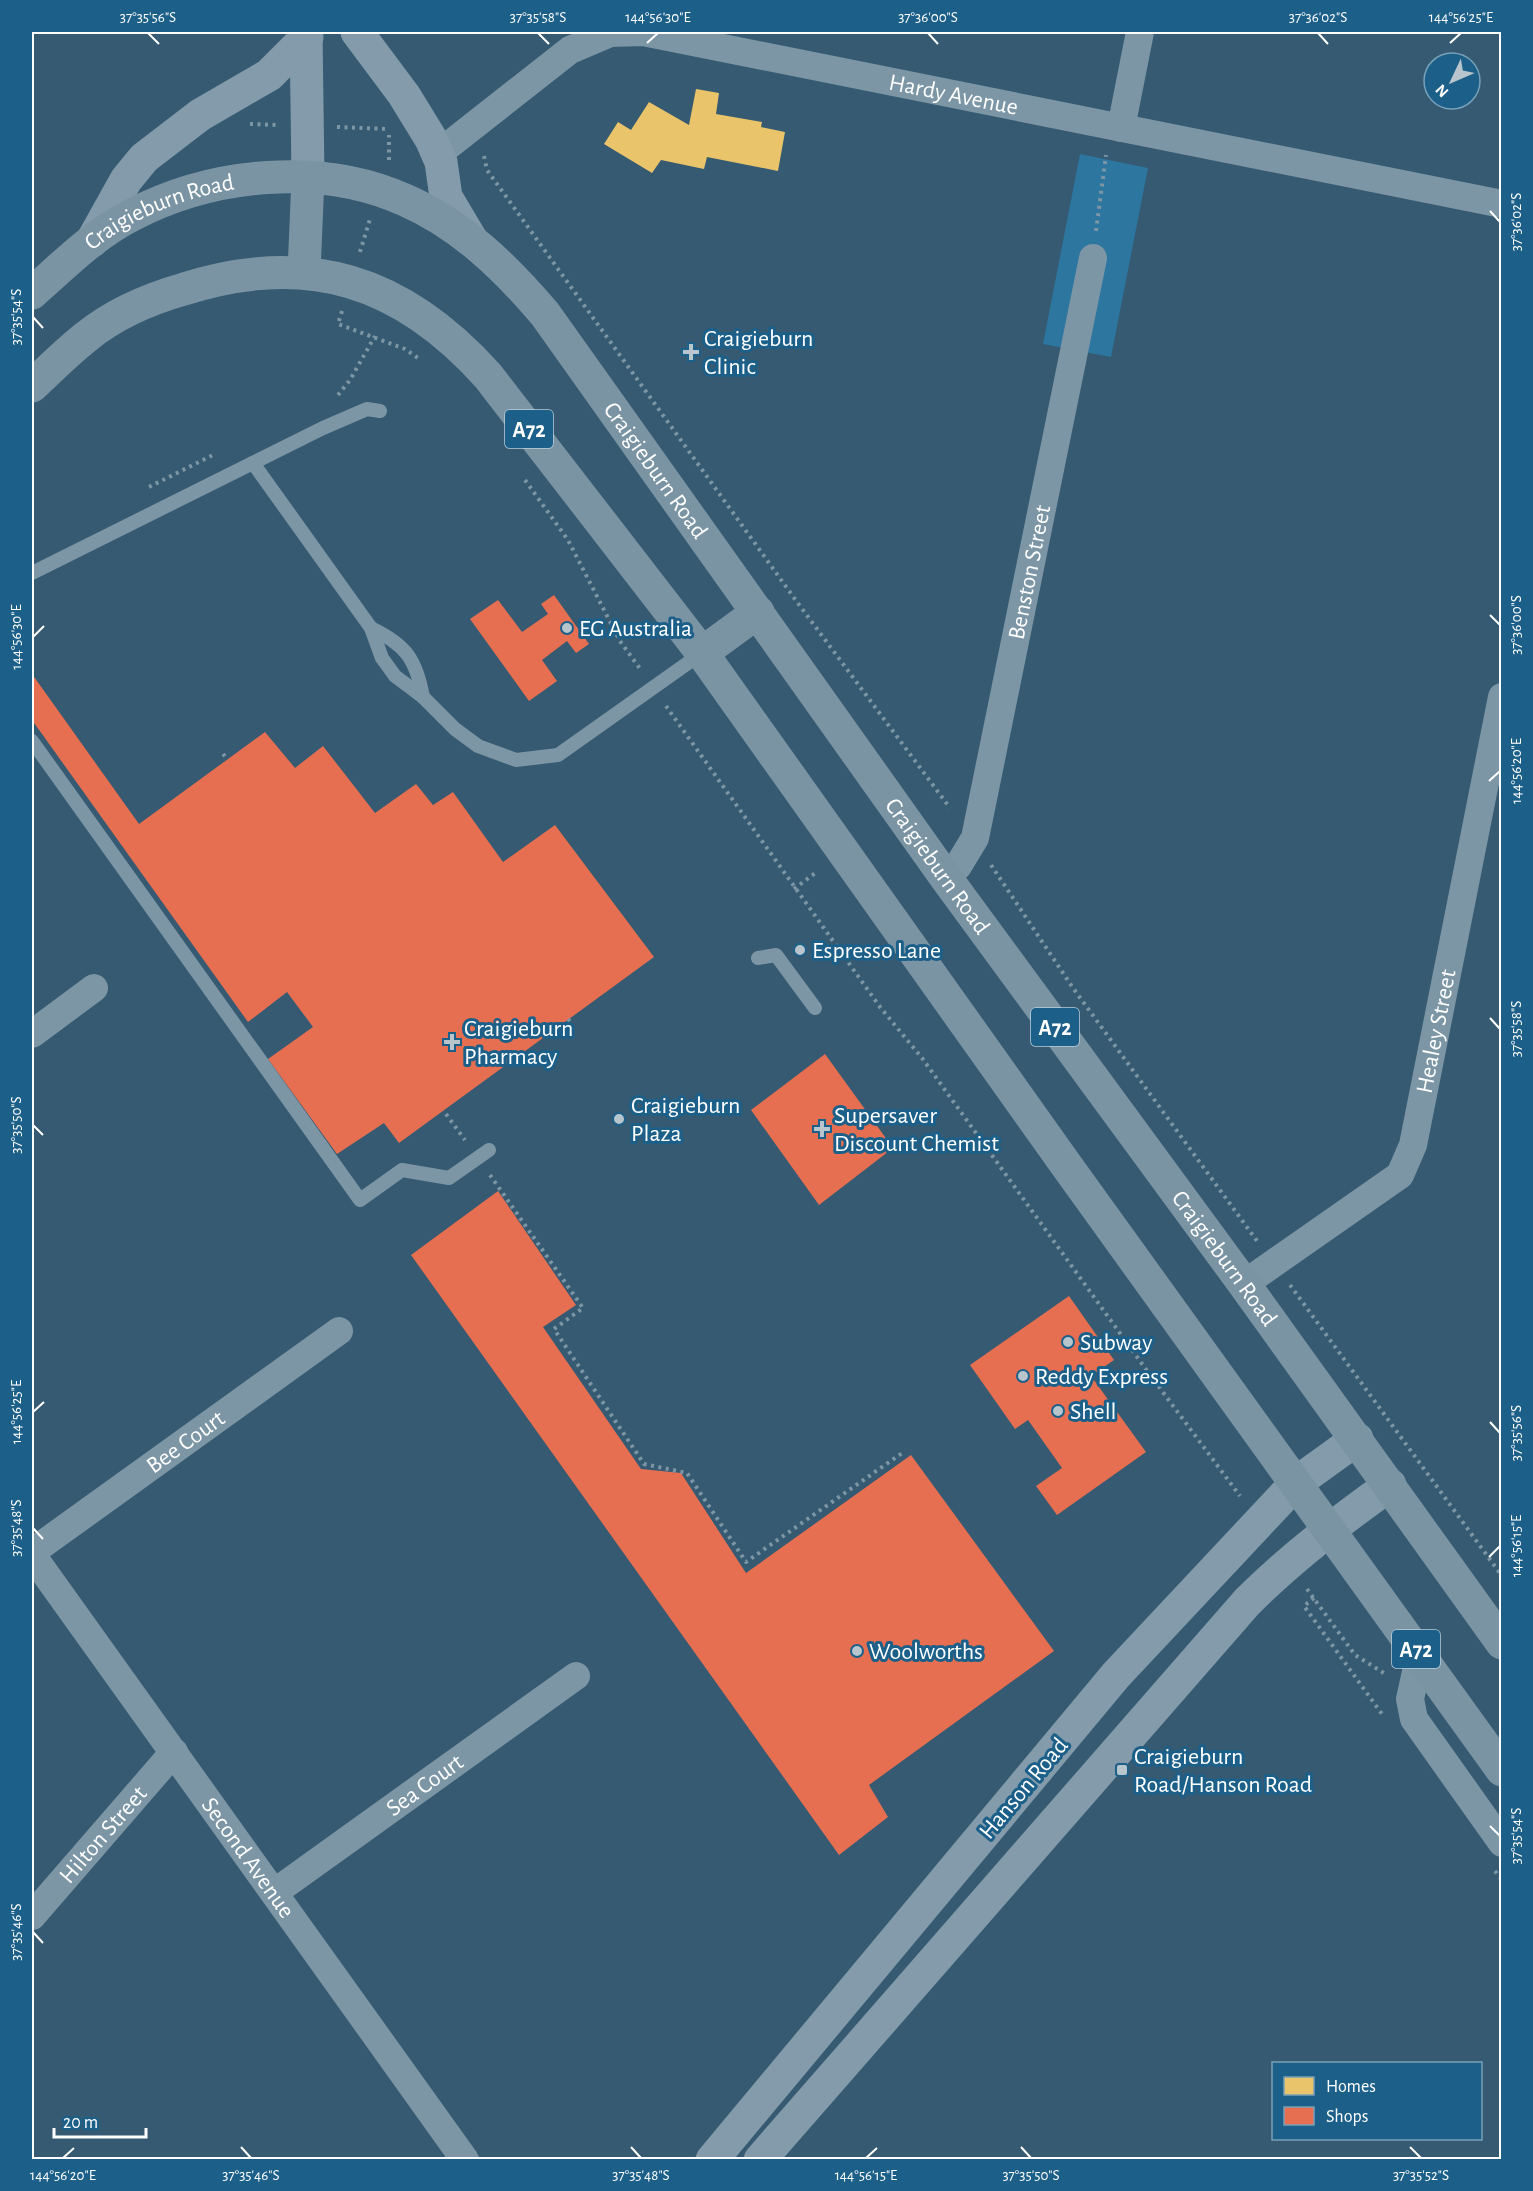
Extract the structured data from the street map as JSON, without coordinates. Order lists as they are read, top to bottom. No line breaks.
{"streets":{"main road":["Craigieburn Road","A72"],"street":["Hardy Avenue","Benston Street","Healey Street","Bee Court","Sea Court","Hanson Road","Hilton Street","Second Avenue"]},"crossings":[["Craigieburn Road","Benston Street"],["Craigieburn Road","Healey Street"],["Craigieburn Road","Hanson Road"],["A72","Hanson Road"],["Bee Court","Second Avenue"],["Sea Court","Second Avenue"],["Hilton Street","Second Avenue"]],"places":{"health":["Craigieburn Clinic","Craigieburn Pharmacy","Supersaver Discount Chemist"],"other":["EG Australia","Espresso Lane","Craigieburn Plaza","Subway","Reddy Express","Shell","Woolworths"],"transit":["Craigieburn Road/Hanson Road"]},"legend":["Homes","Shops"],"scale_bar":"20 m","north":"bottom left","coordinates":["37°35'56\"S","37°35'58\"S","144°56'30\"E","37°36'00\"S","37°36'02\"S","144°56'25\"E","37°35'54\"S","144°56'20\"E","37°35'50\"S","37°35'48\"S","144°56'15\"E","37°35'46\"S","37°35'52\"S"]}
